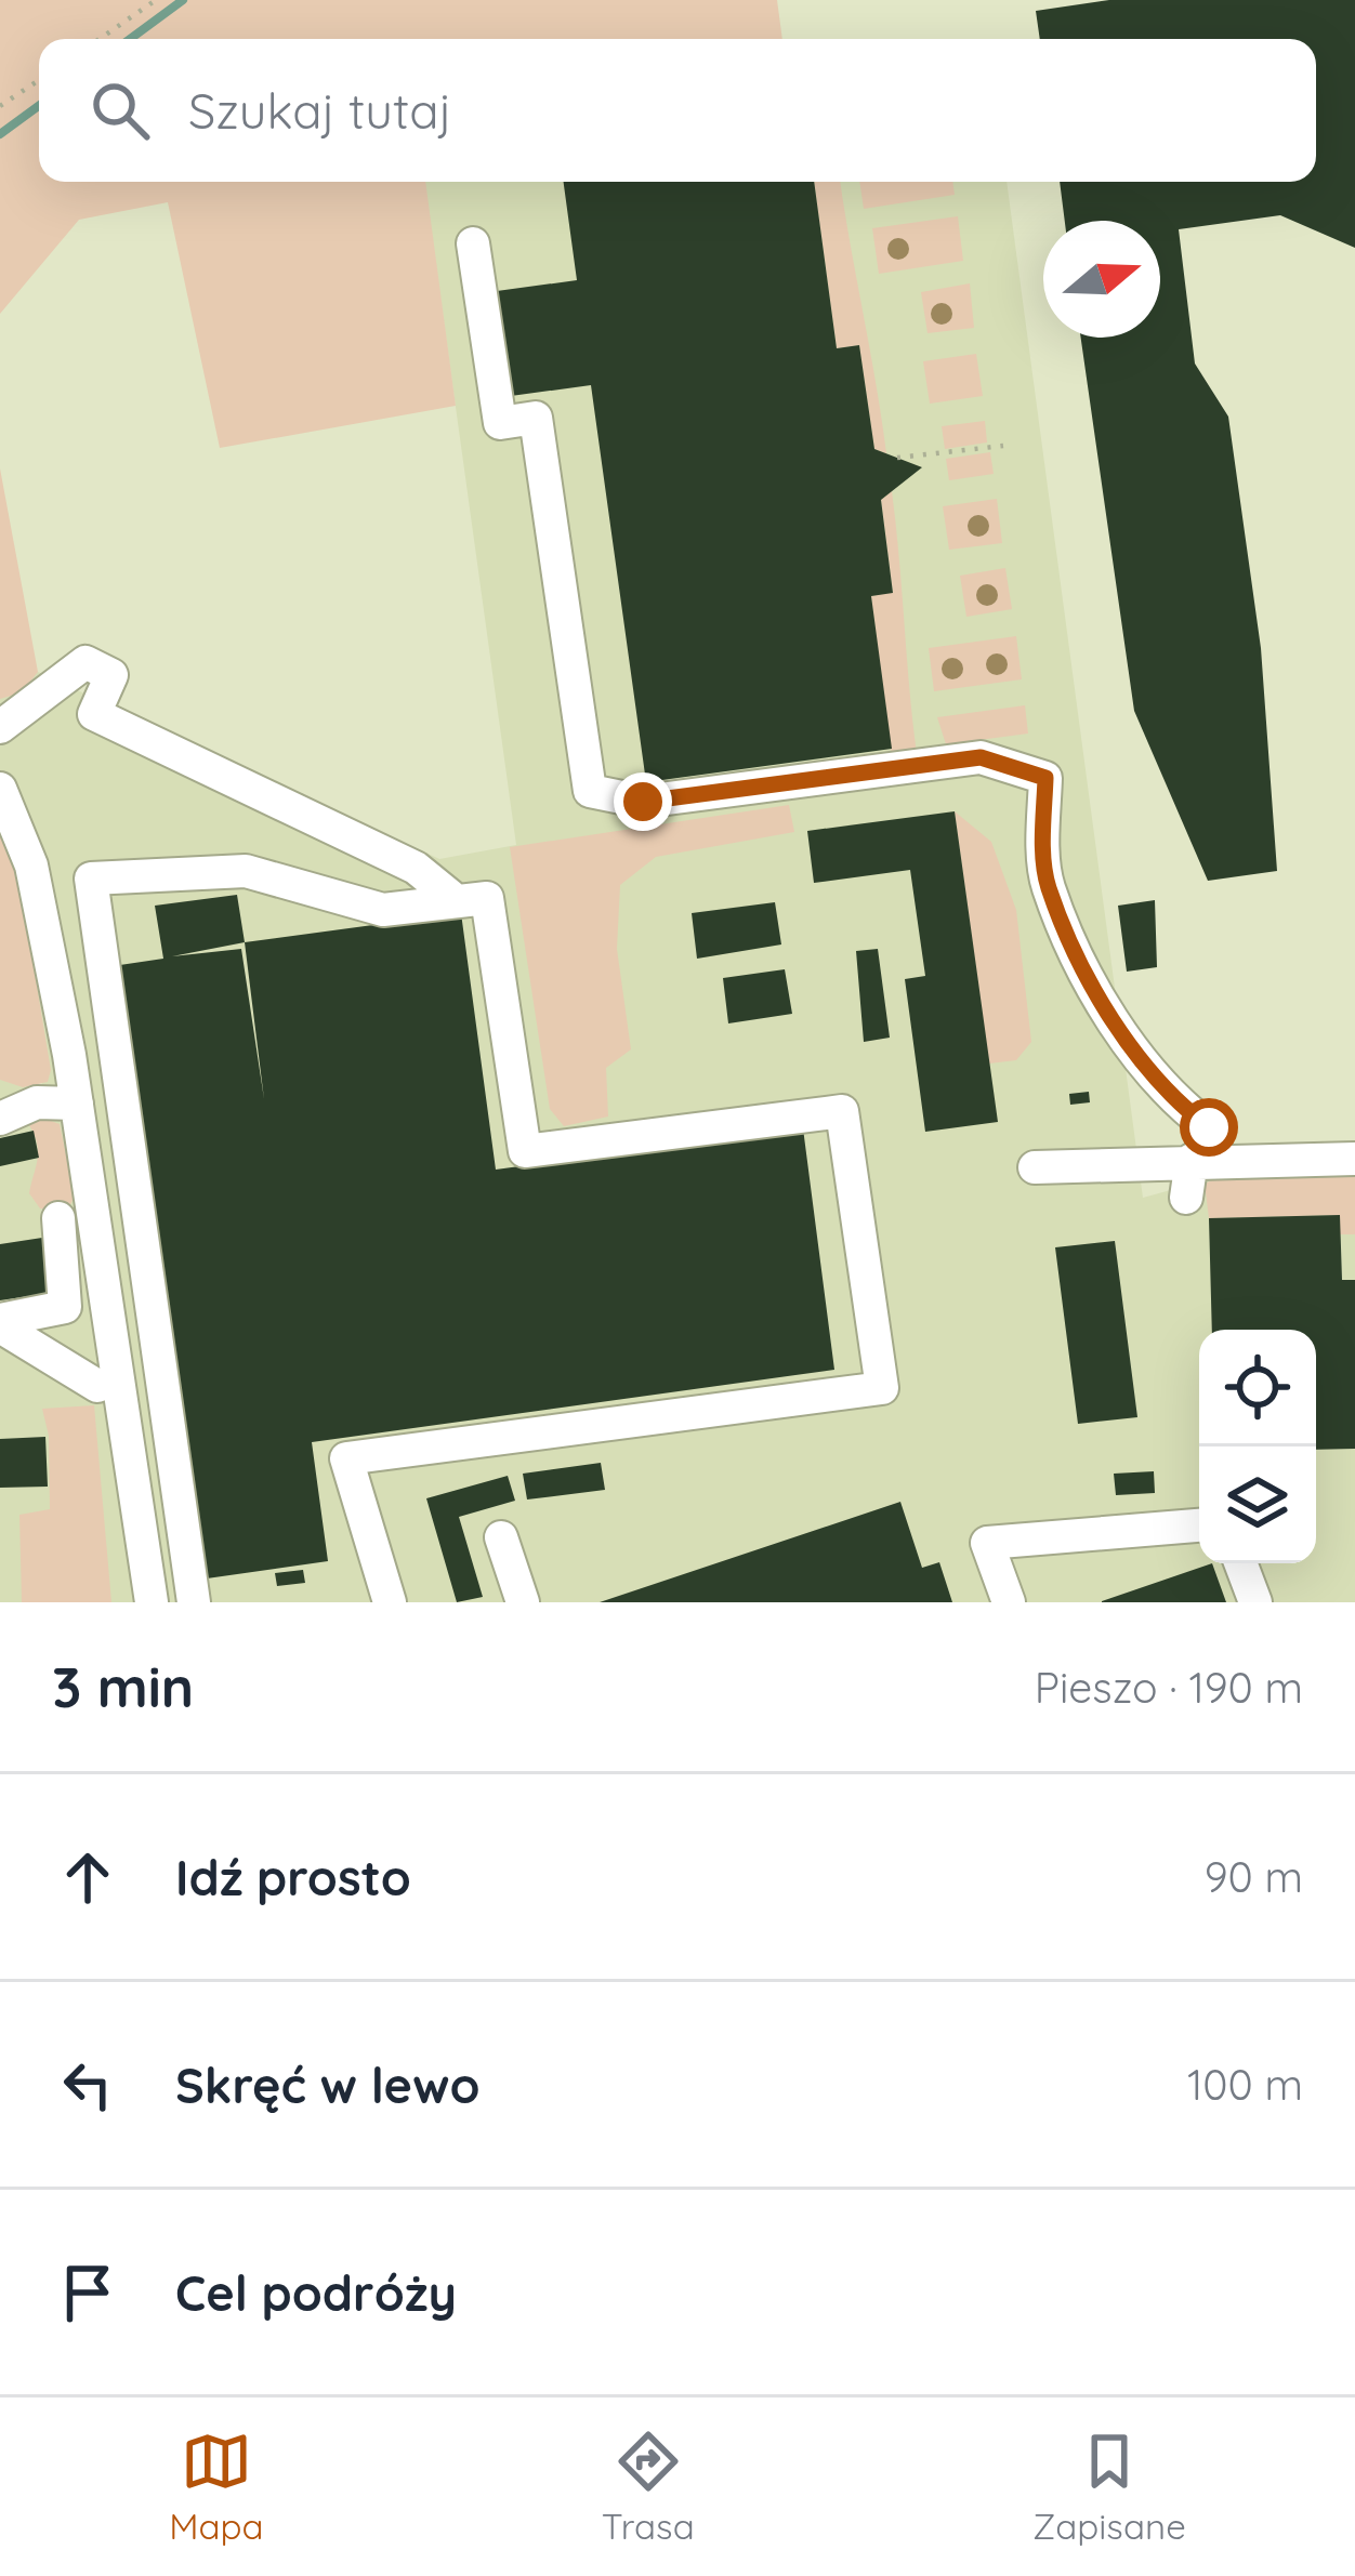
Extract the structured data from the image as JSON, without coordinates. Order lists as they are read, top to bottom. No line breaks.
{"north":"right","page":{"search":"Szukaj tutaj","heading":["3 min","Pieszo · 190 m"],"list":[["Idź prosto","90 m"],["Skręć w lewo","100 m"],"Cel podróży"],"nav":["Mapa","Trasa","Zapisane"]}}
